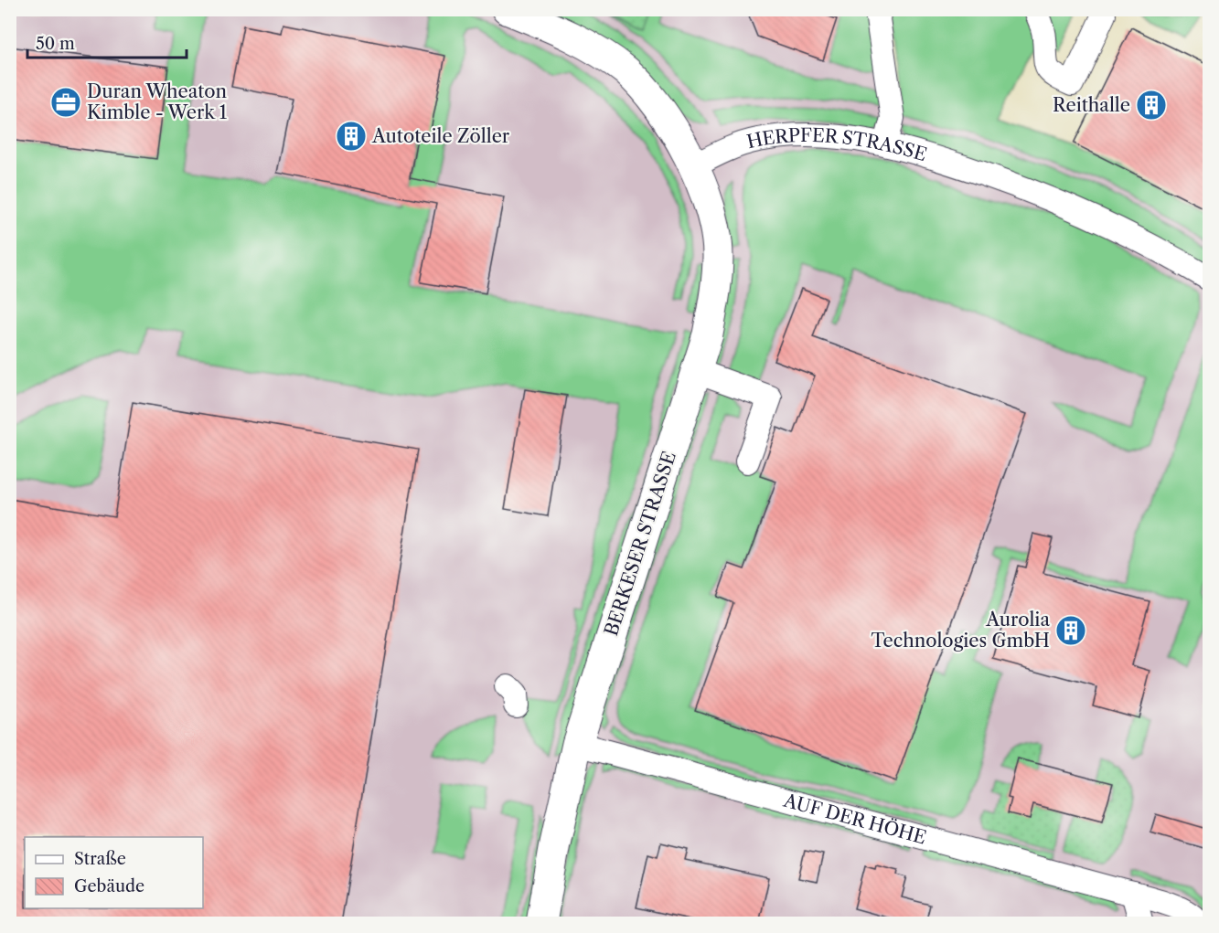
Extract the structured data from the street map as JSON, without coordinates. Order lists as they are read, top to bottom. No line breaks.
{"streets":{"main road":["BERKESER STRASSE"],"street":["HERPFER STRASSE","AUF DER HÖHE"]},"crossings":[["HERPFER STRASSE","BERKESER STRASSE"],["BERKESER STRASSE","AUF DER HÖHE"]],"places":{"office":["Duran Wheaton Kimble - Werk 1"],"building":["Reithalle","Autoteile Zöller","Aurolia Technologies GmbH"]},"legend":["Straße","Gebäude"],"scale_bar":"50 m"}
